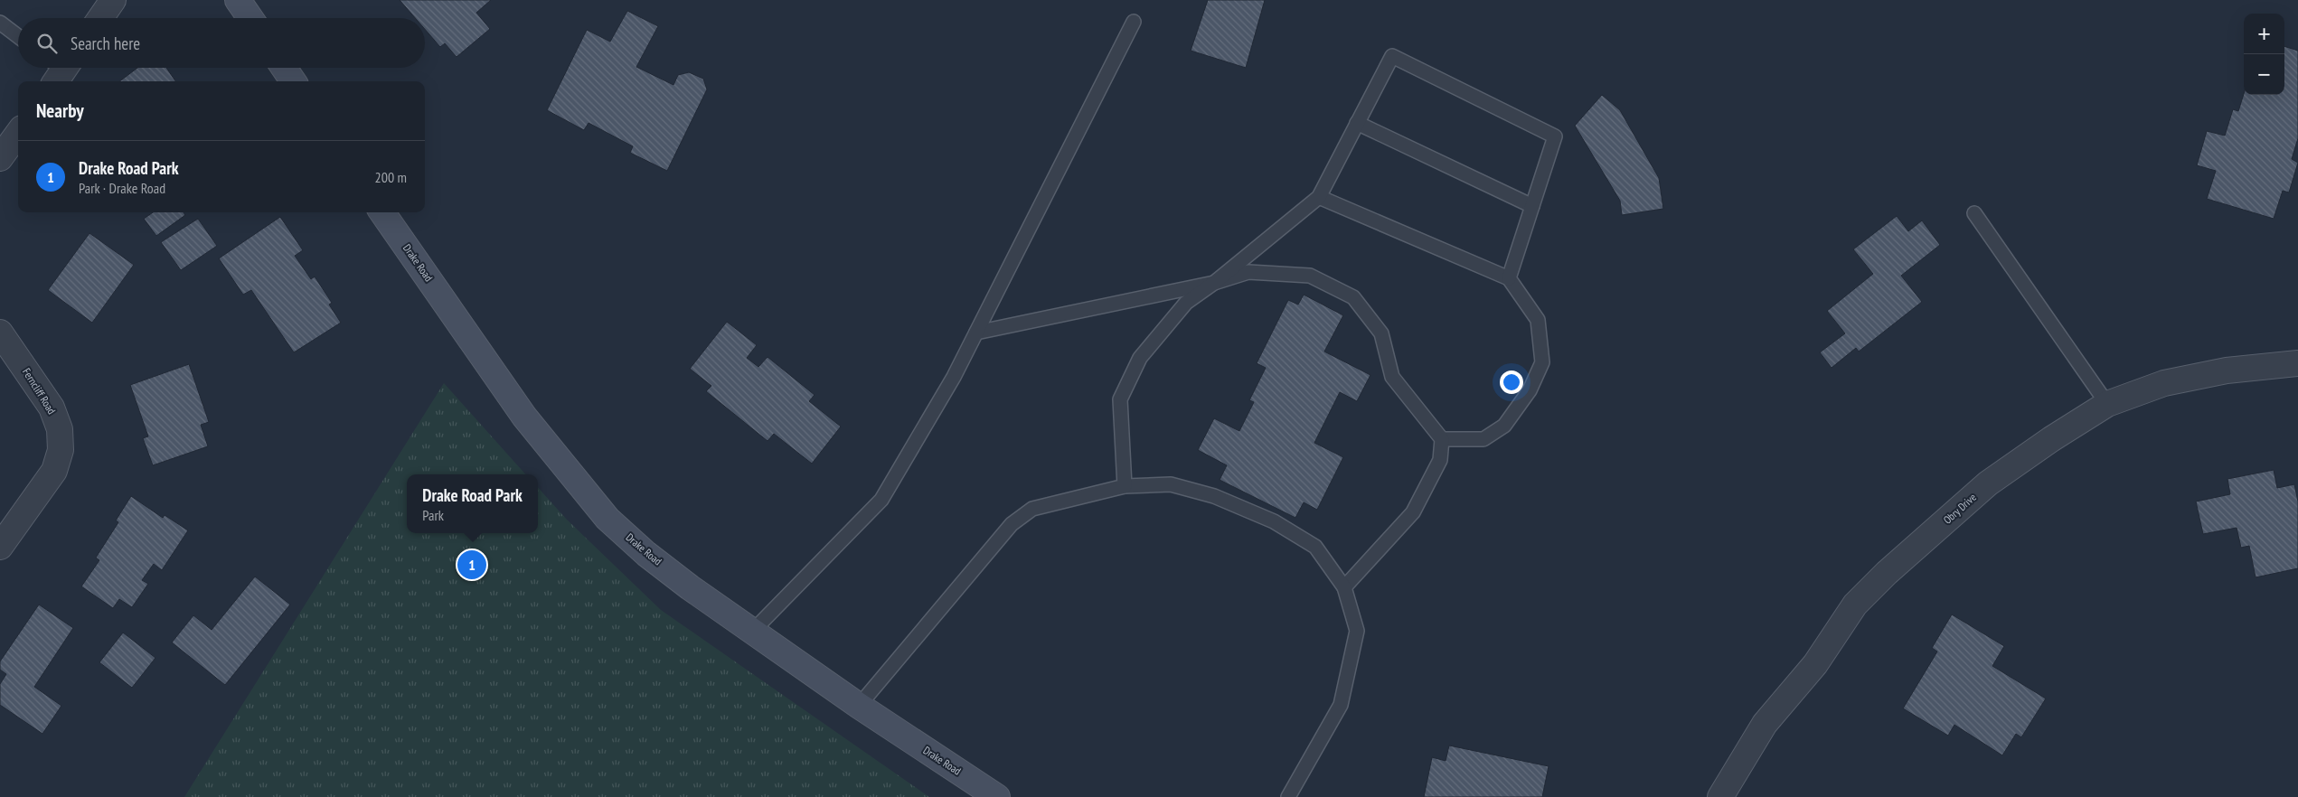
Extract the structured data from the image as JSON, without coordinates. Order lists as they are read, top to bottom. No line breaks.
{"streets":{"street":["Drake Road","Ferncliff Road","Obry Drive"]},"page":{"map_buttons":["+","−"],"search":"Search here","heading":"Nearby","list":[{"mark":"1","name":"Drake Road Park","note":"Park · Drake Road","value":"200 m"}],"popup":["Drake Road Park","Park"],"pins":"1"}}
